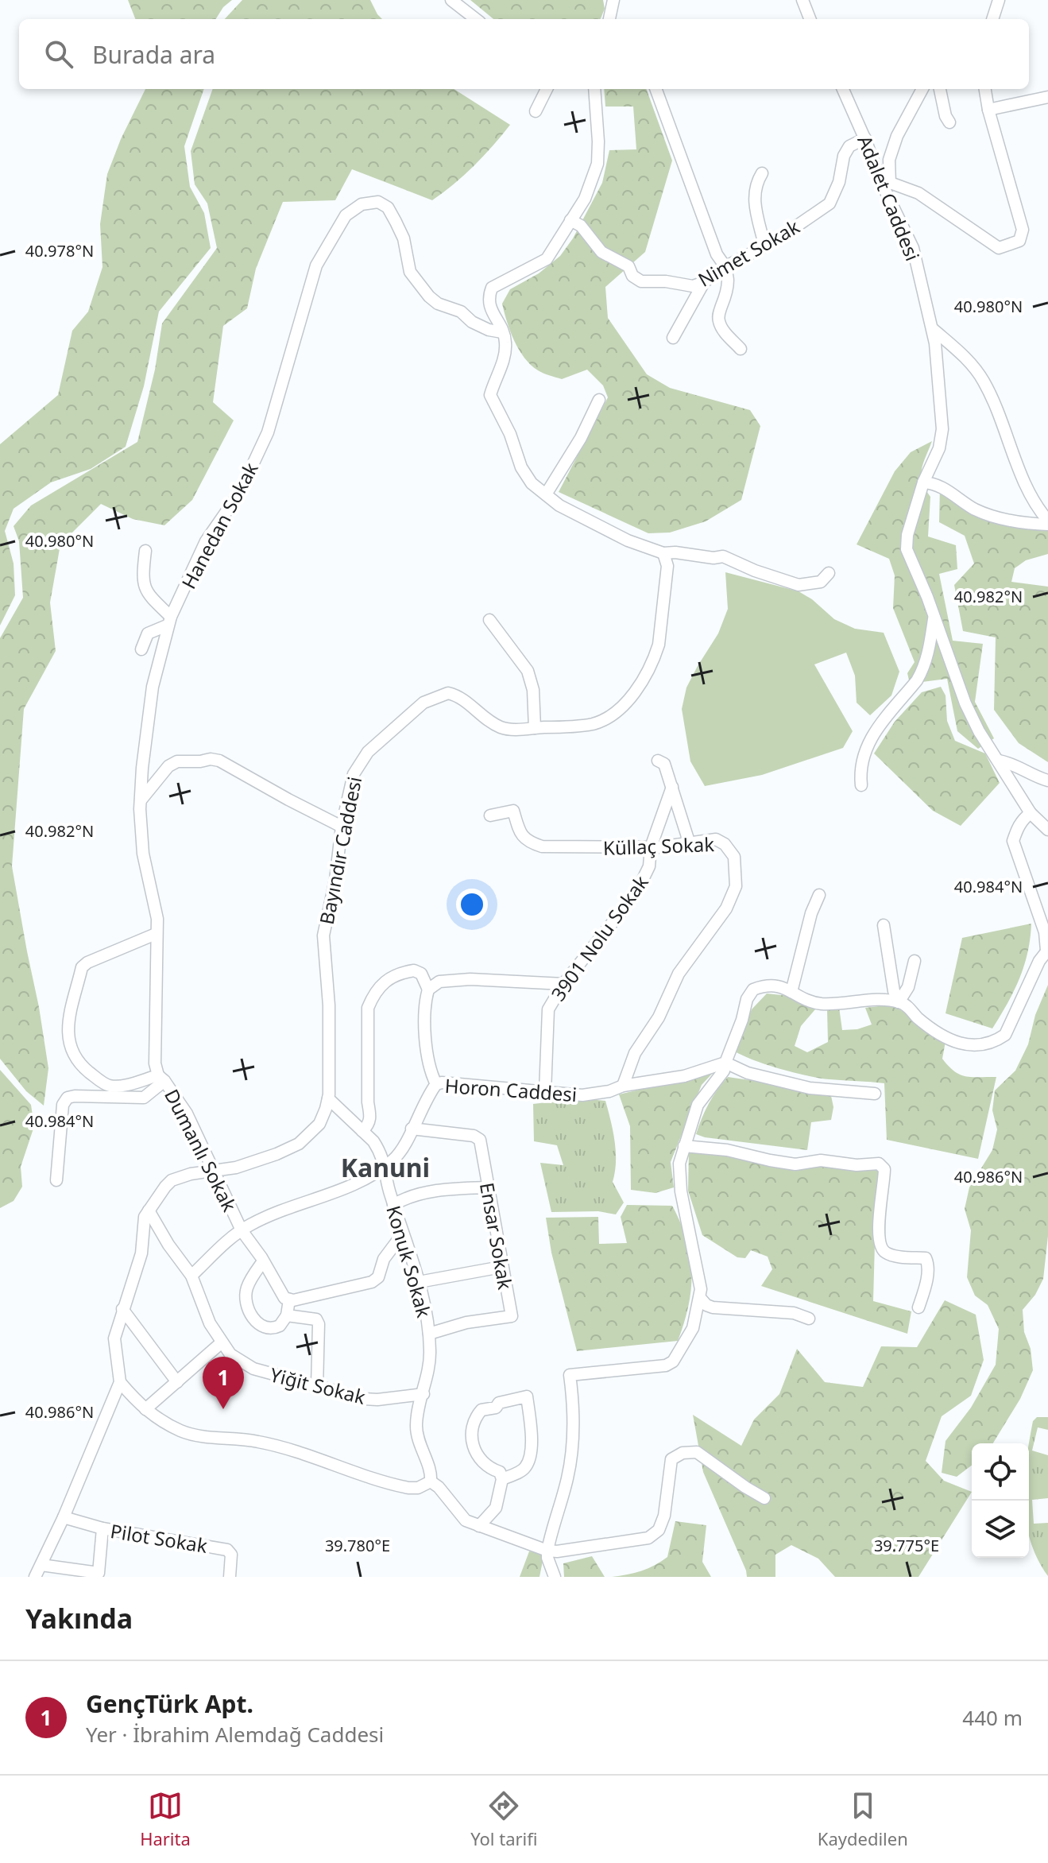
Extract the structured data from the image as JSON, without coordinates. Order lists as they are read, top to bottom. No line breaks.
{"streets":{"street":["Adalet Caddesi","Nimet Sokak","Hanedan Sokak","Küllaç Sokak","Bayındır Caddesi","3901 Nolu Sokak","Horon Caddesi","Dumanlı Sokak","Ensar Sokak","Konuk Sokak","Yiğit Sokak","Pilot Sokak"]},"crossings":[["Adalet Caddesi","Nimet Sokak"],["Hanedan Sokak","Dumanlı Sokak"],["Küllaç Sokak","3901 Nolu Sokak"],["Küllaç Sokak","Horon Caddesi"],["Bayındır Caddesi","Dumanlı Sokak"],["Bayındır Caddesi","Konuk Sokak"],["Bayındır Caddesi","Yiğit Sokak"],["Bayındır Caddesi","Pilot Sokak"],["3901 Nolu Sokak","Horon Caddesi"],["Horon Caddesi","Dumanlı Sokak"],["Horon Caddesi","Ensar Sokak"],["Horon Caddesi","Konuk Sokak"],["Horon Caddesi","Yiğit Sokak"],["Ensar Sokak","Konuk Sokak"],["Konuk Sokak","Yiğit Sokak"]],"districts":["Kanuni"],"page":{"search":"Burada ara","pins":"1","heading":"Yakında","list":[{"mark":"1","name":"GençTürk Apt.","note":"Yer · İbrahim Alemdağ Caddesi","value":"440 m"}],"nav":["Harita","Yol tarifi","Kaydedilen"]},"coordinates":["40.978°N","40.980°N","40.982°N","40.984°N","40.986°N","39.780°E","39.775°E"]}
